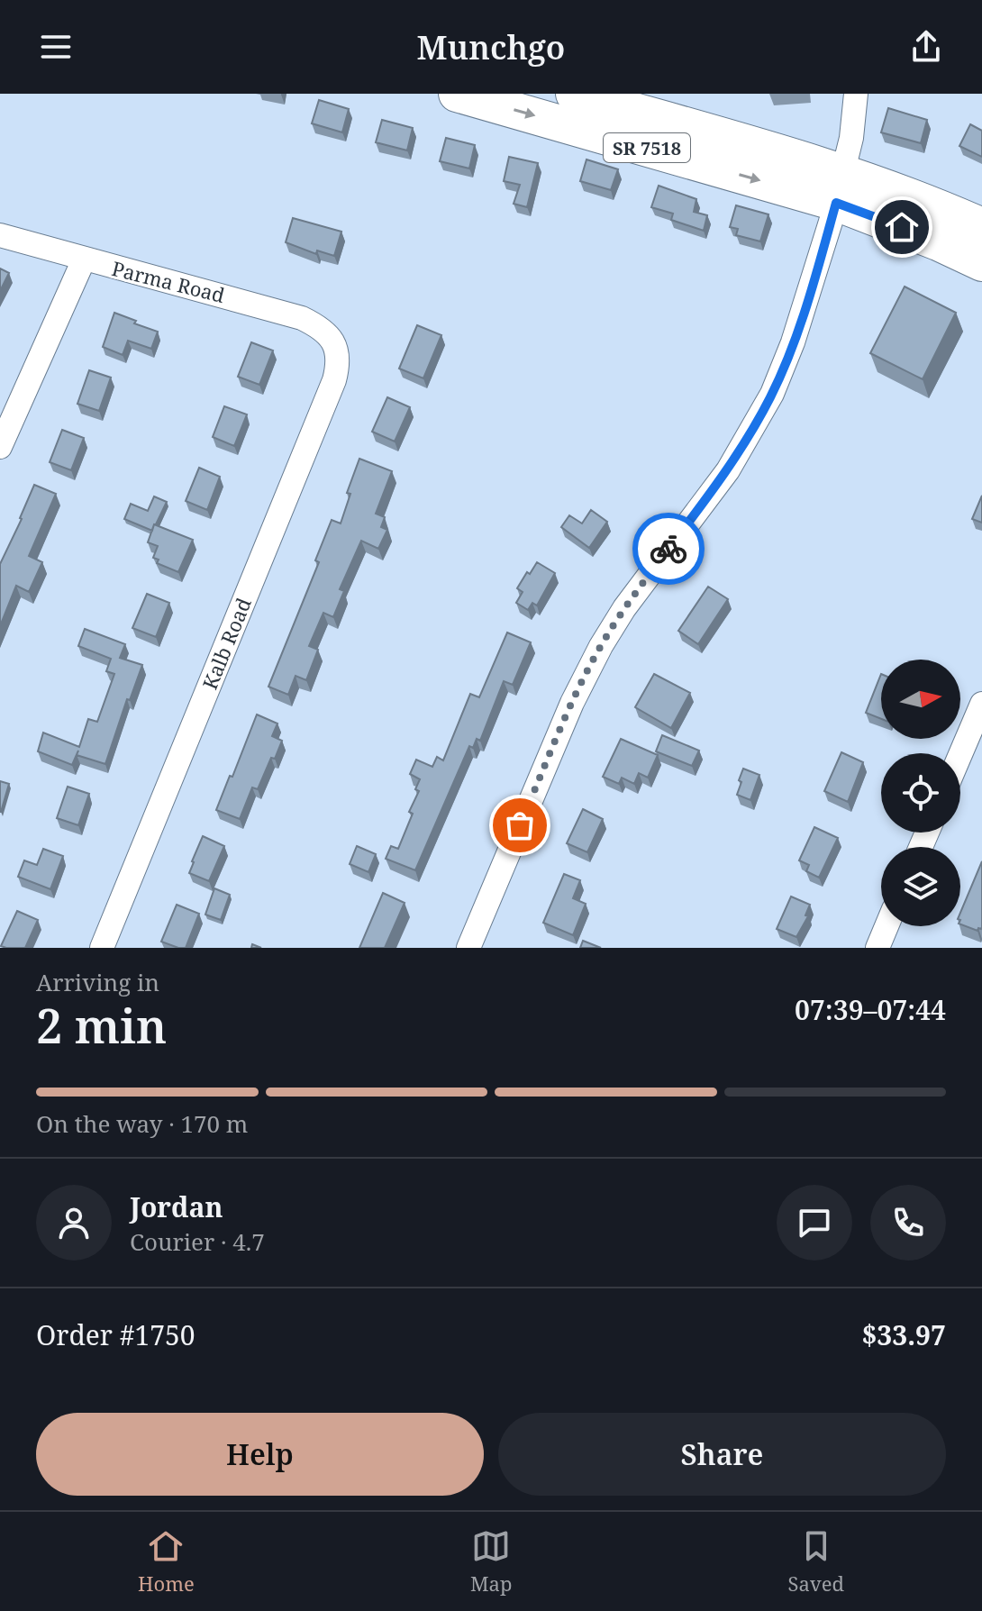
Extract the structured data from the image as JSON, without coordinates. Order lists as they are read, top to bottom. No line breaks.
{"streets":{"highway":["SR 7518"],"street":["Parma Road","Kalb Road"]},"crossings":[["Parma Road","Kalb Road"]],"north":"right","page":{"header":"Munchgo","heading":["2 min","Arriving in","07:39–07:44"],"panel":["Jordan","Courier · 4.7","Order #1750","$33.97"],"bar":"On the way · 170 m","buttons":["Help","Share"],"tabs":["Home","Map","Saved"]}}
